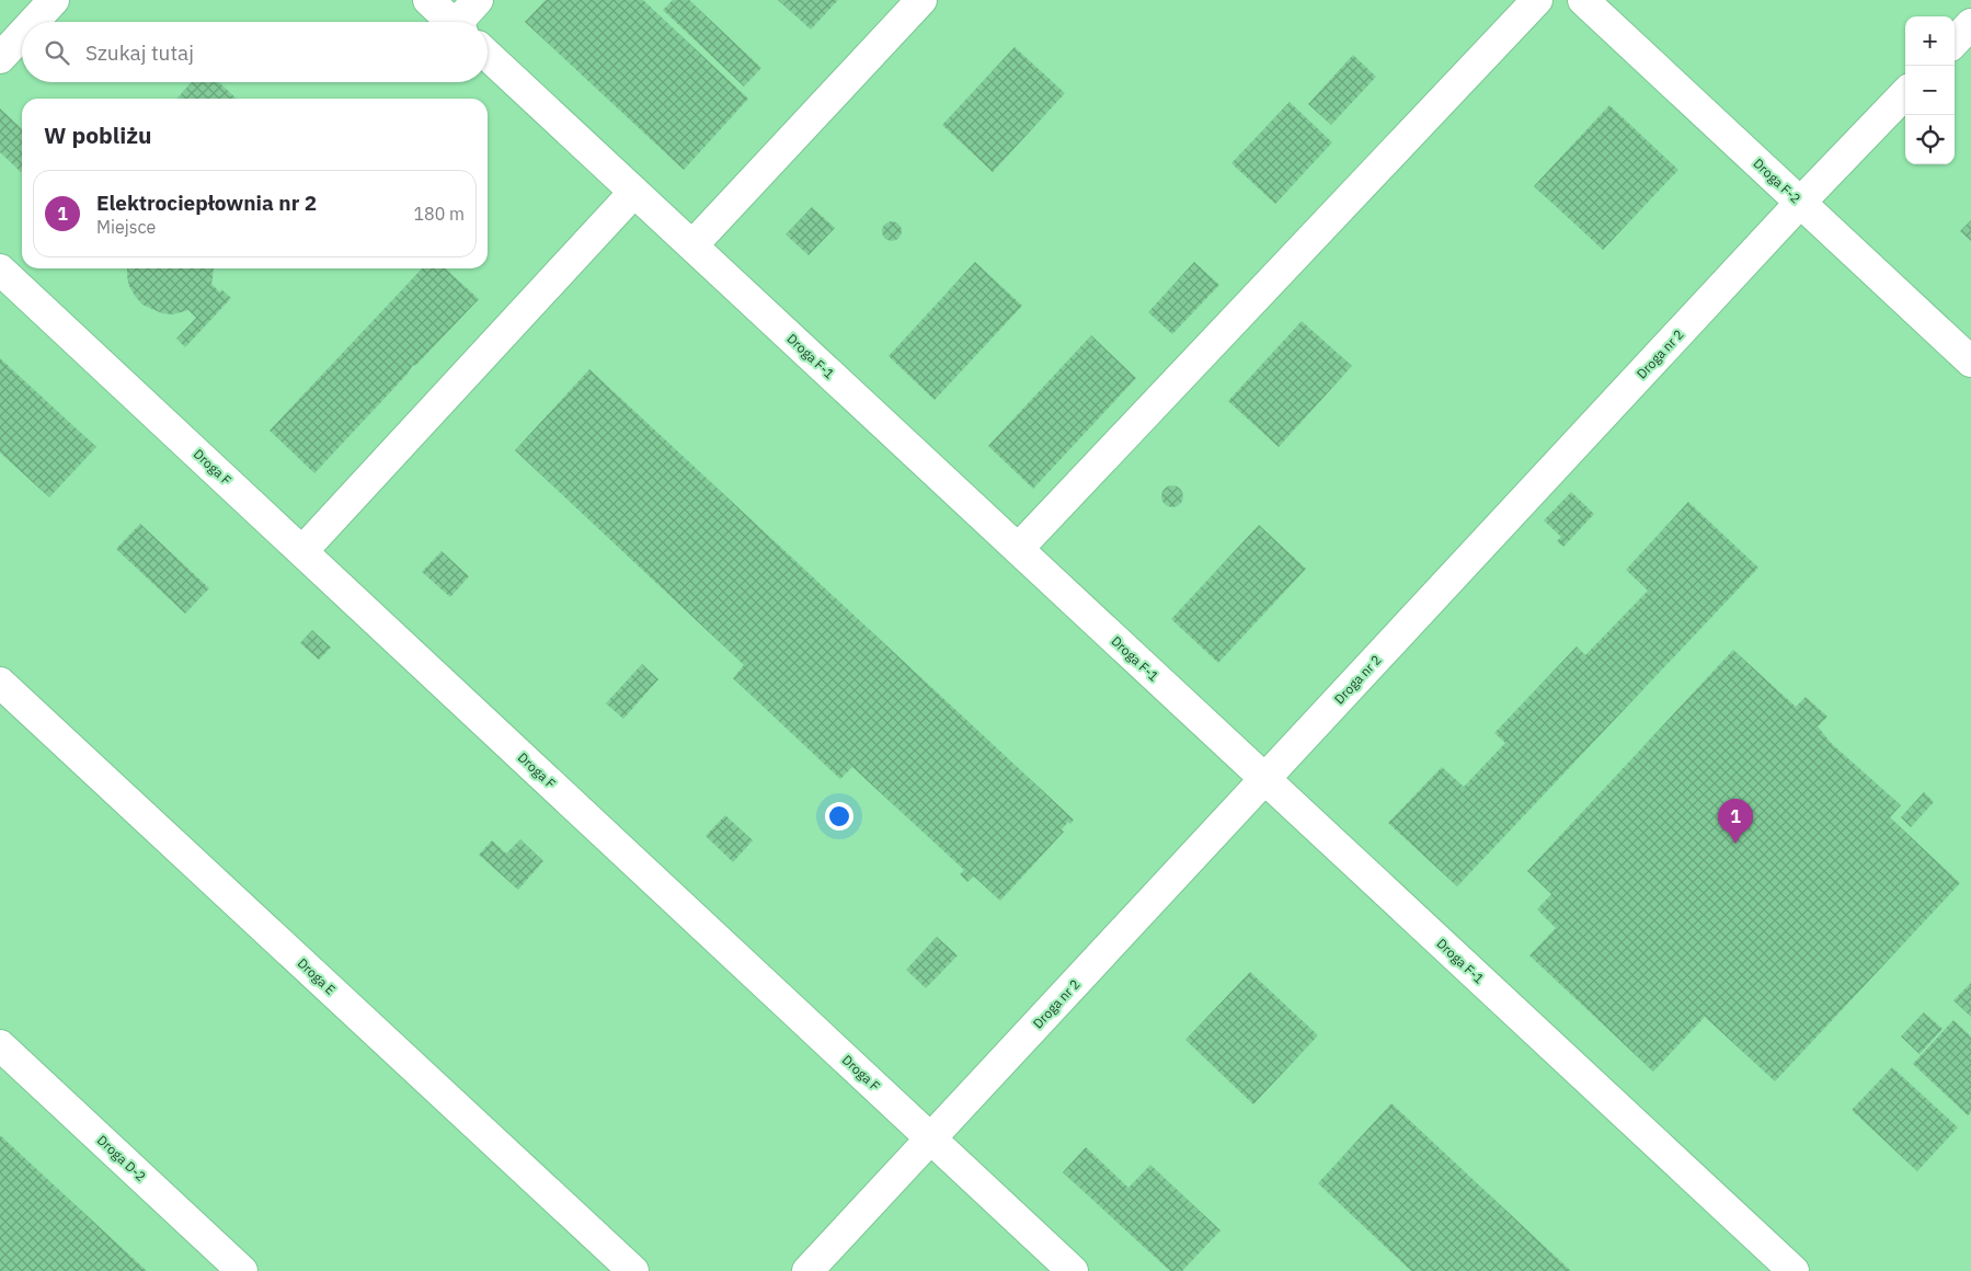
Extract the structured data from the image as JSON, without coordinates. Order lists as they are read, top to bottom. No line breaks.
{"streets":{"lane":["Droga F-2","Droga nr 2","Droga F-1","Droga F","Droga E","Droga D-2"]},"crossings":[["Droga F-2","Droga nr 2"],["Droga nr 2","Droga F-1"],["Droga nr 2","Droga F"]],"page":{"map_buttons":["+","−"],"search":"Szukaj tutaj","heading":"W pobliżu","list":[{"mark":"1","name":"Elektrociepłownia nr 2","note":"Miejsce","value":"180 m"}],"pins":"1"}}
